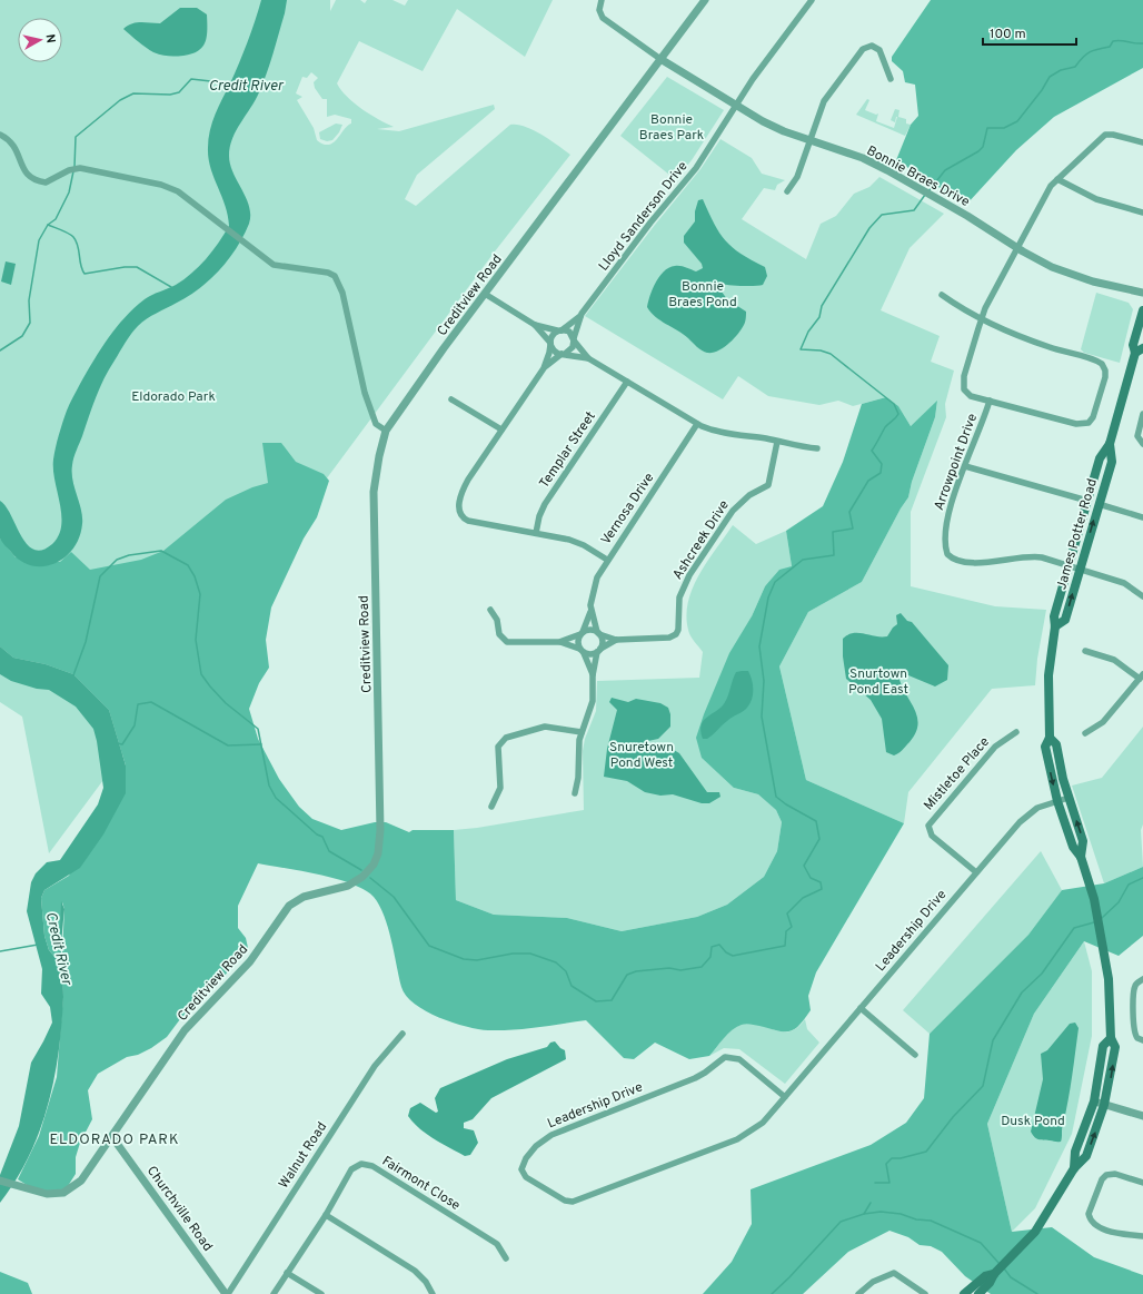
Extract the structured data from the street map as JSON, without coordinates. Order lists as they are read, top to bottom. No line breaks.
{"streets":{"main road":["James Potter Road"],"street":["Bonnie Braes Drive","Lloyd Sanderson Drive","Creditview Road","Templar Street","Arrowpoint Drive","Vernosa Drive","Ashcreek Drive","Mistletoe Place","Leadership Drive","Walnut Road","Fairmont Close","Churchville Road"]},"crossings":[["Bonnie Braes Drive","Lloyd Sanderson Drive"],["Bonnie Braes Drive","Creditview Road"],["Creditview Road","Churchville Road"],["Arrowpoint Drive","James Potter Road"],["Vernosa Drive","Ashcreek Drive"],["James Potter Road","Leadership Drive"],["Mistletoe Place","Leadership Drive"],["Walnut Road","Churchville Road"]],"districts":["ELDORADO PARK"],"water":["Credit River"],"parks":["Bonnie Braes Park","Bonnie Braes Pond","Eldorado Park","Snurtown Pond East","Snuretown Pond West","Dusk Pond"],"scale_bar":"100 m","north":"right"}
